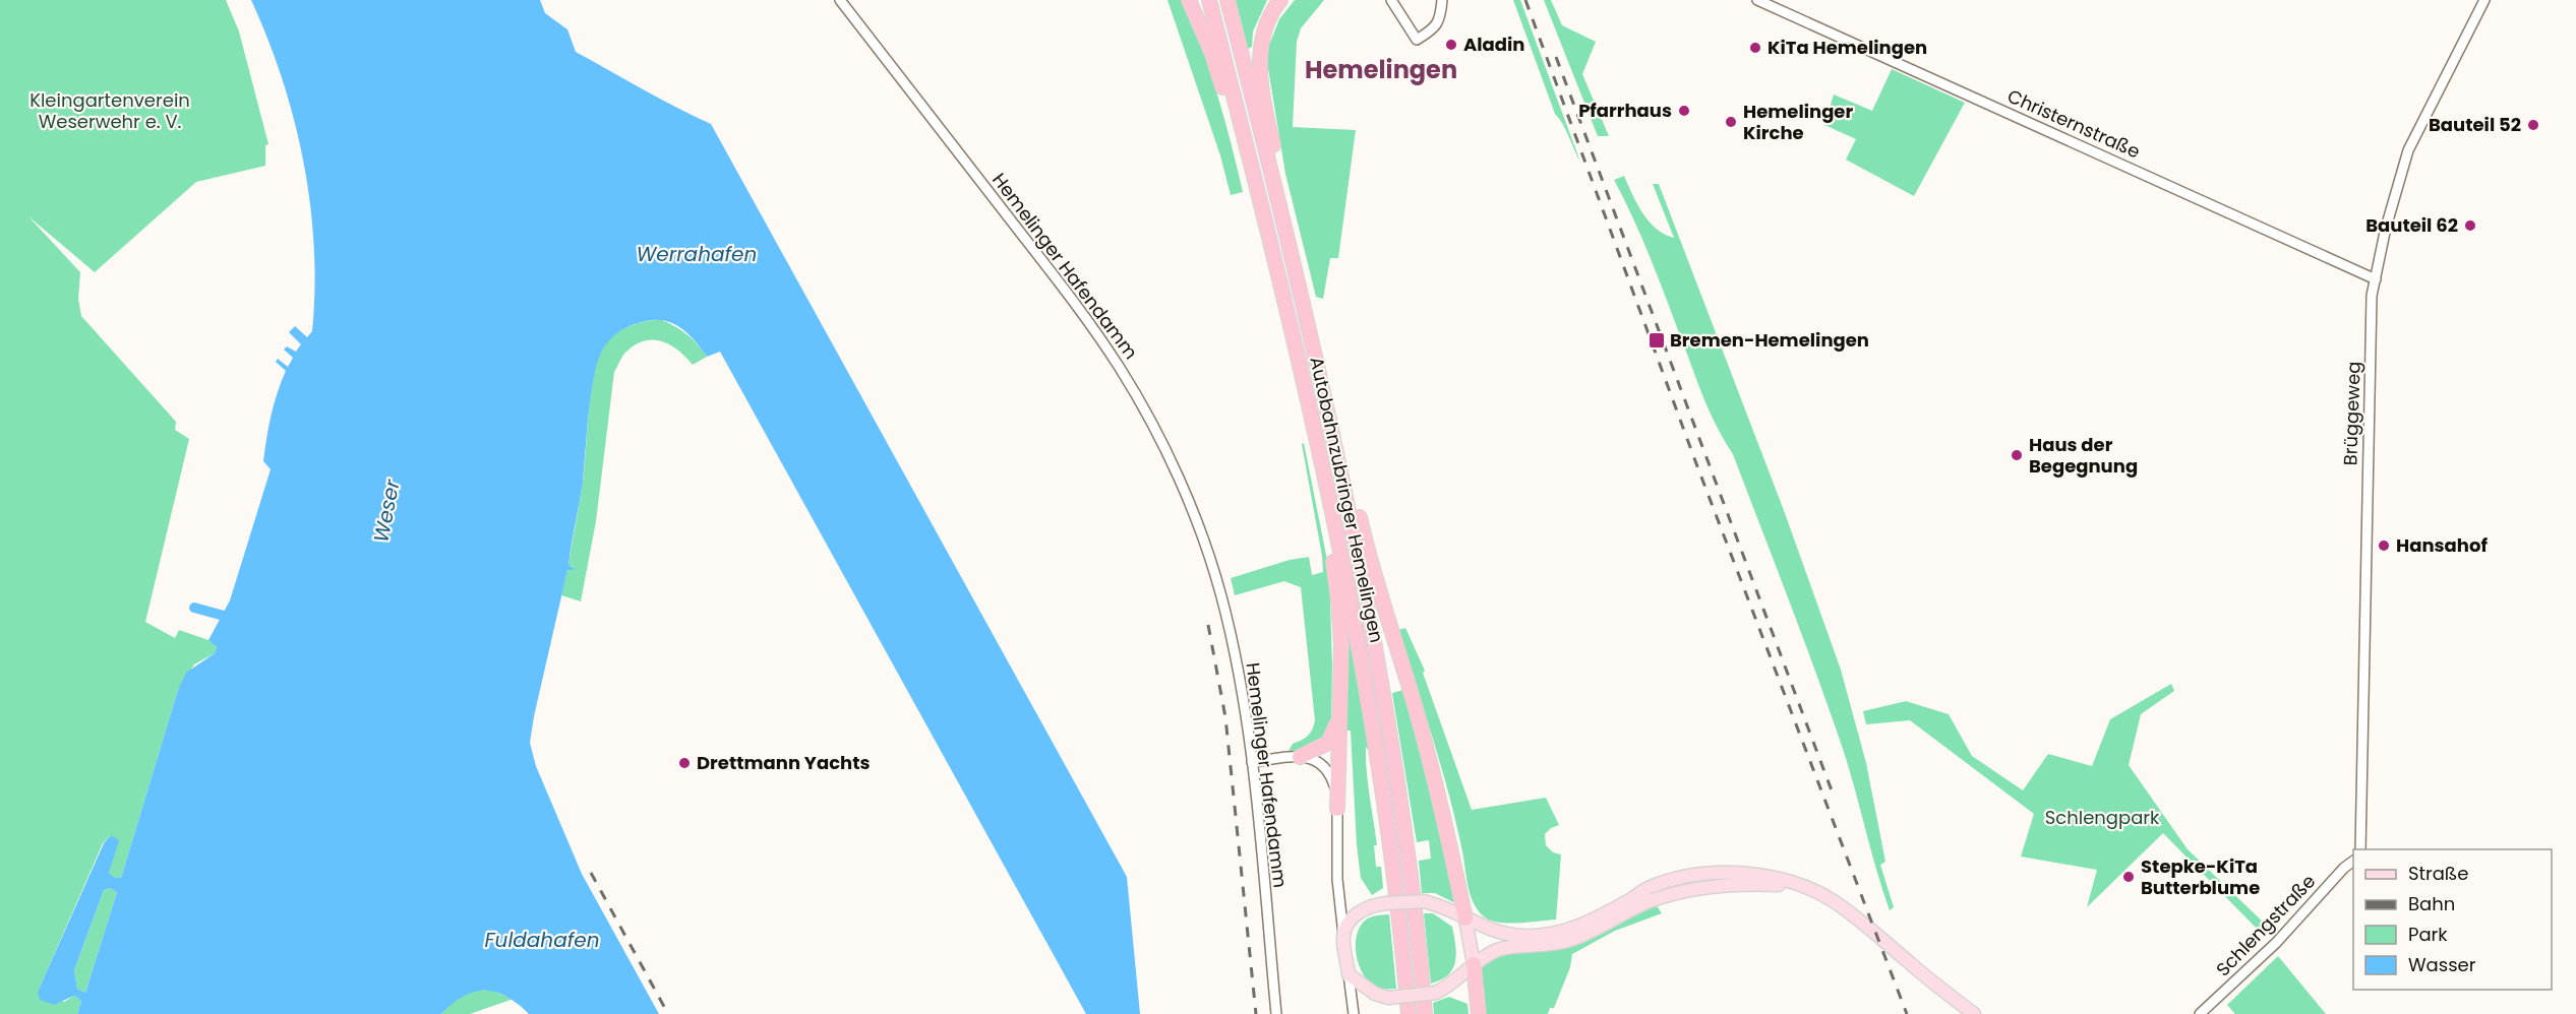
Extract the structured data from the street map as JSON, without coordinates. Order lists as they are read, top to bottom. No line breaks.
{"streets":{"highway":["Autobahnzubringer Hemelingen"],"street":["Christernstraße","Hemelinger Hafendamm","Brüggeweg","Schlengstraße"]},"crossings":[["Christernstraße","Brüggeweg"]],"districts":["Hemelingen"],"water":["Werrahafen","Weser","Fuldahafen"],"parks":["Kleingartenverein Weserwehr e. V.","Schlengpark"],"places":{"other":["Aladin","KiTa Hemelingen","Pfarrhaus","Hemelinger Kirche","Bauteil 52","Bauteil 62","Haus der Begegnung","Hansahof","Drettmann Yachts","Stepke-KiTa Butterblume"],"transit":["Bremen-Hemelingen"]},"legend":["Straße","Bahn","Park","Wasser"]}
